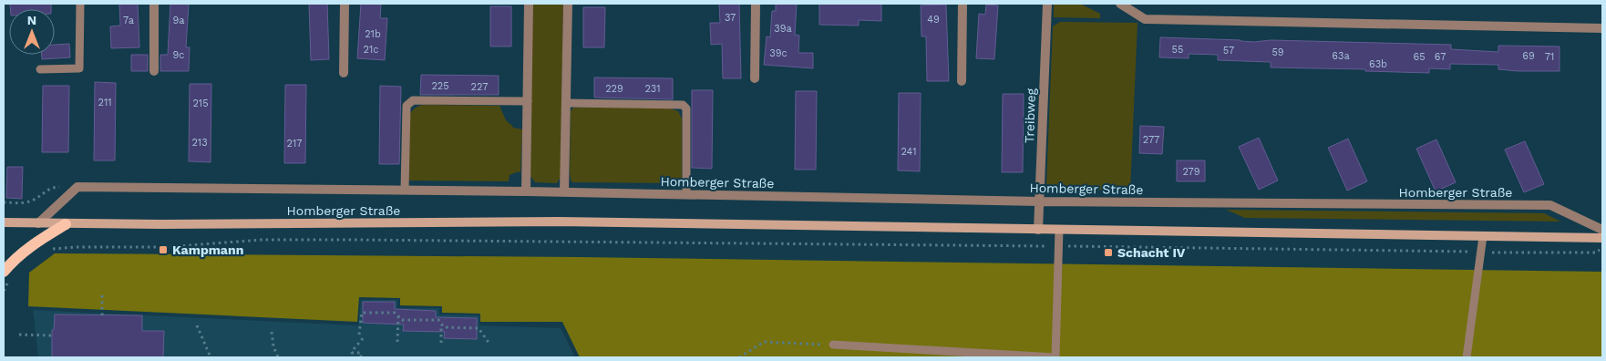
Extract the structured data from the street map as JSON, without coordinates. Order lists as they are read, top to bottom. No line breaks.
{"streets":{"main road":["Homberger Straße"],"street":["Treibweg"]},"crossings":[["Treibweg","Homberger Straße"]],"places":{"transit":["Kampmann","Schacht IV"]},"house_numbers":["37","49","7a","9a","39a","21b","21c","55","57","59","39c","9c","63a","69","65","67","71","63b","225","227","229","231","211","215","277","213","217","241","279"],"north":"top"}
